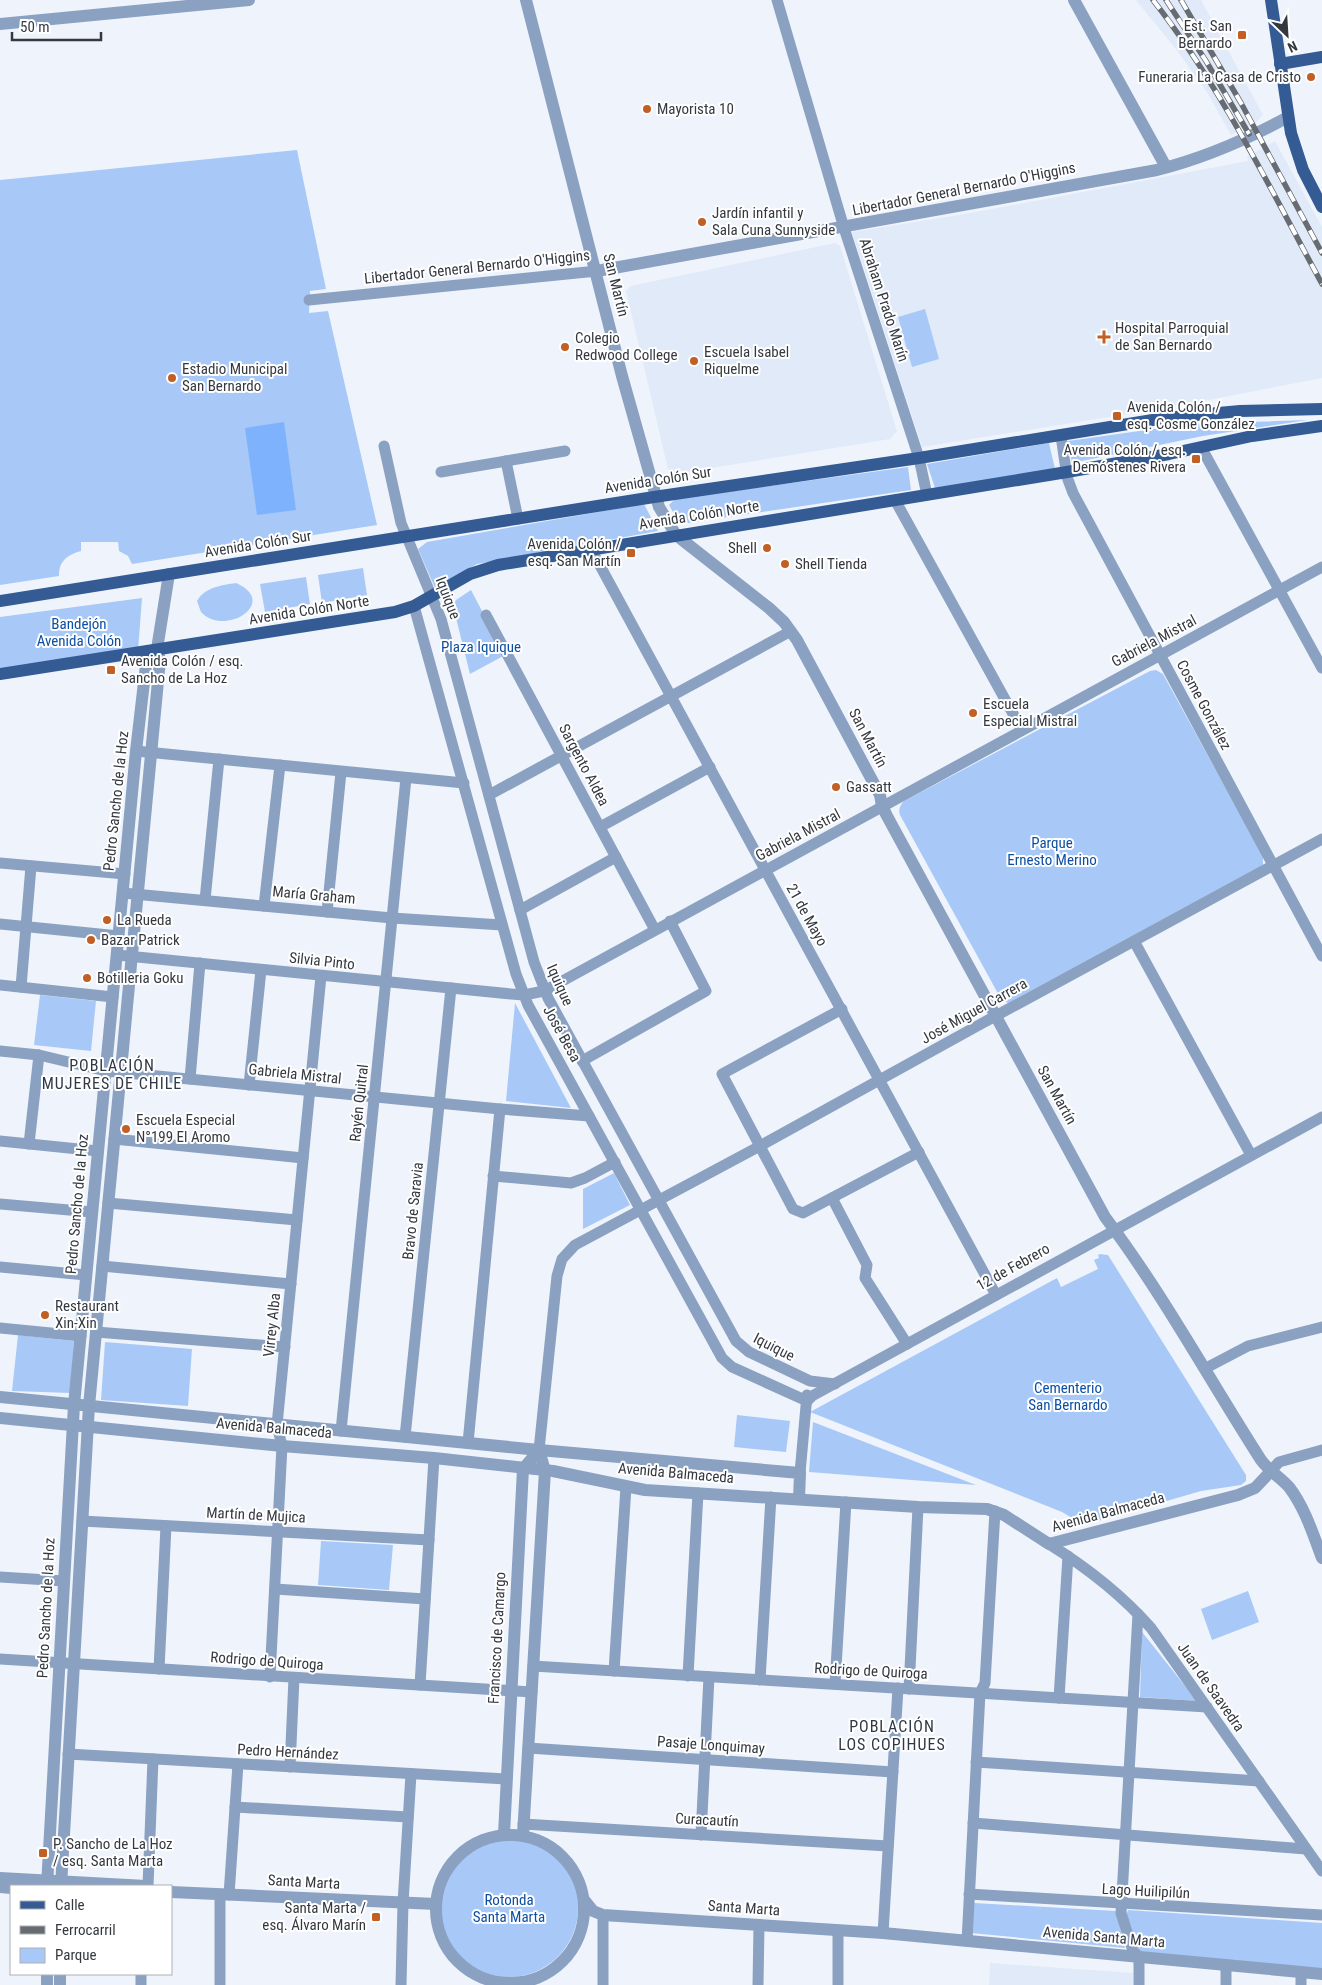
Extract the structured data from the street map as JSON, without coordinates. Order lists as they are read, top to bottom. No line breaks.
{"streets":{"main road":["Avenida Colón Sur","Avenida Colón Norte"],"street":["Libertador General Bernardo O'Higgins","San Martín","Abraham Prado Marín","Iquique","Gabriela Mistral","Cosme González","Sargento Aldea","Pedro Sancho de la Hoz","María Graham","21 de Mayo","Silvia Pinto","José Miguel Carrera","José Besa","Rayén Quitral","Bravo de Saravia","12 de Febrero","Virrey Alba","Avenida Balmaceda","Martín de Mujica","Francisco de Camargo","Rodrigo de Quiroga","Juan de Saavedra","Pasaje Lonquimay","Pedro Hernández","Curacautín","Santa Marta","Lago Huilipilún","Avenida Santa Marta"]},"crossings":[["Libertador General Bernardo O'Higgins","San Martín"],["Libertador General Bernardo O'Higgins","Abraham Prado Marín"],["San Martín","Avenida Colón Sur"],["San Martín","Avenida Colón Norte"],["San Martín","Gabriela Mistral"],["San Martín","José Miguel Carrera"],["San Martín","12 de Febrero"],["San Martín","Avenida Balmaceda"],["Abraham Prado Marín","Avenida Colón Sur"],["Abraham Prado Marín","Avenida Colón Norte"],["Avenida Colón Sur","Iquique"],["Avenida Colón Sur","Cosme González"],["Avenida Colón Sur","Pedro Sancho de la Hoz"],["Avenida Colón Norte","Iquique"],["Avenida Colón Norte","Cosme González"],["Avenida Colón Norte","Pedro Sancho de la Hoz"],["Avenida Colón Norte","21 de Mayo"],["Avenida Colón Norte","José Besa"],["Iquique","Gabriela Mistral"],["Iquique","José Miguel Carrera"],["Iquique","José Besa"],["Iquique","12 de Febrero"],["Gabriela Mistral","Cosme González"],["Gabriela Mistral","Sargento Aldea"],["Gabriela Mistral","Pedro Sancho de la Hoz"],["Gabriela Mistral","21 de Mayo"],["Gabriela Mistral","Silvia Pinto"],["Gabriela Mistral","José Besa"],["Gabriela Mistral","Rayén Quitral"],["Gabriela Mistral","Bravo de Saravia"],["Gabriela Mistral","Virrey Alba"],["Cosme González","José Miguel Carrera"],["Pedro Sancho de la Hoz","María Graham"],["Pedro Sancho de la Hoz","Silvia Pinto"],["Pedro Sancho de la Hoz","Avenida Balmaceda"],["Pedro Sancho de la Hoz","Martín de Mujica"],["Pedro Sancho de la Hoz","Rodrigo de Quiroga"],["Pedro Sancho de la Hoz","Pedro Hernández"],["María Graham","José Besa"],["María Graham","Rayén Quitral"],["21 de Mayo","José Miguel Carrera"],["21 de Mayo","12 de Febrero"],["Silvia Pinto","José Besa"],["Silvia Pinto","Rayén Quitral"],["Silvia Pinto","Bravo de Saravia"],["Silvia Pinto","Virrey Alba"],["José Miguel Carrera","José Besa"],["José Besa","12 de Febrero"],["Rayén Quitral","Avenida Balmaceda"],["Bravo de Saravia","Avenida Balmaceda"],["Virrey Alba","Avenida Balmaceda"],["Virrey Alba","Martín de Mujica"],["Virrey Alba","Rodrigo de Quiroga"],["Avenida Balmaceda","Francisco de Camargo"],["Avenida Balmaceda","Juan de Saavedra"],["Francisco de Camargo","Rodrigo de Quiroga"],["Francisco de Camargo","Pedro Hernández"],["Francisco de Camargo","Curacautín"],["Francisco de Camargo","Santa Marta"],["Rodrigo de Quiroga","Juan de Saavedra"],["Curacautín","Santa Marta"],["Santa Marta","Avenida Santa Marta"]],"districts":["POBLACIÓN MUJERES DE CHILE","POBLACIÓN LOS COPIHUES"],"parks":["Bandejón Avenida Colón","Plaza Iquique","Parque Ernesto Merino","Cementerio San Bernardo","Rotonda Santa Marta"],"places":{"transit":["Est. San Bernardo","Avenida Colón / esq. Cosme González","Avenida Colón / esq. Demóstenes Rivera","Avenida Colón / esq. San Martín","Avenida Colón / esq. Sancho de La Hoz","P. Sancho de La Hoz / esq. Santa Marta","Santa Marta / esq. Álvaro Marín"],"other":["Funeraria La Casa de Cristo","Mayorista 10","Jardín infantil y Sala Cuna Sunnyside","Colegio Redwood College","Escuela Isabel Riquelme","Estadio Municipal San Bernardo","Shell","Shell Tienda","Escuela Especial Mistral","Gassatt","La Rueda","Bazar Patrick","Botilleria Goku","Escuela Especial N°199 El Aromo","Restaurant Xin-Xin"],"health":["Hospital Parroquial de San Bernardo"]},"legend":["Calle","Ferrocarril","Parque"],"scale_bar":"50 m","north":"bottom right"}
